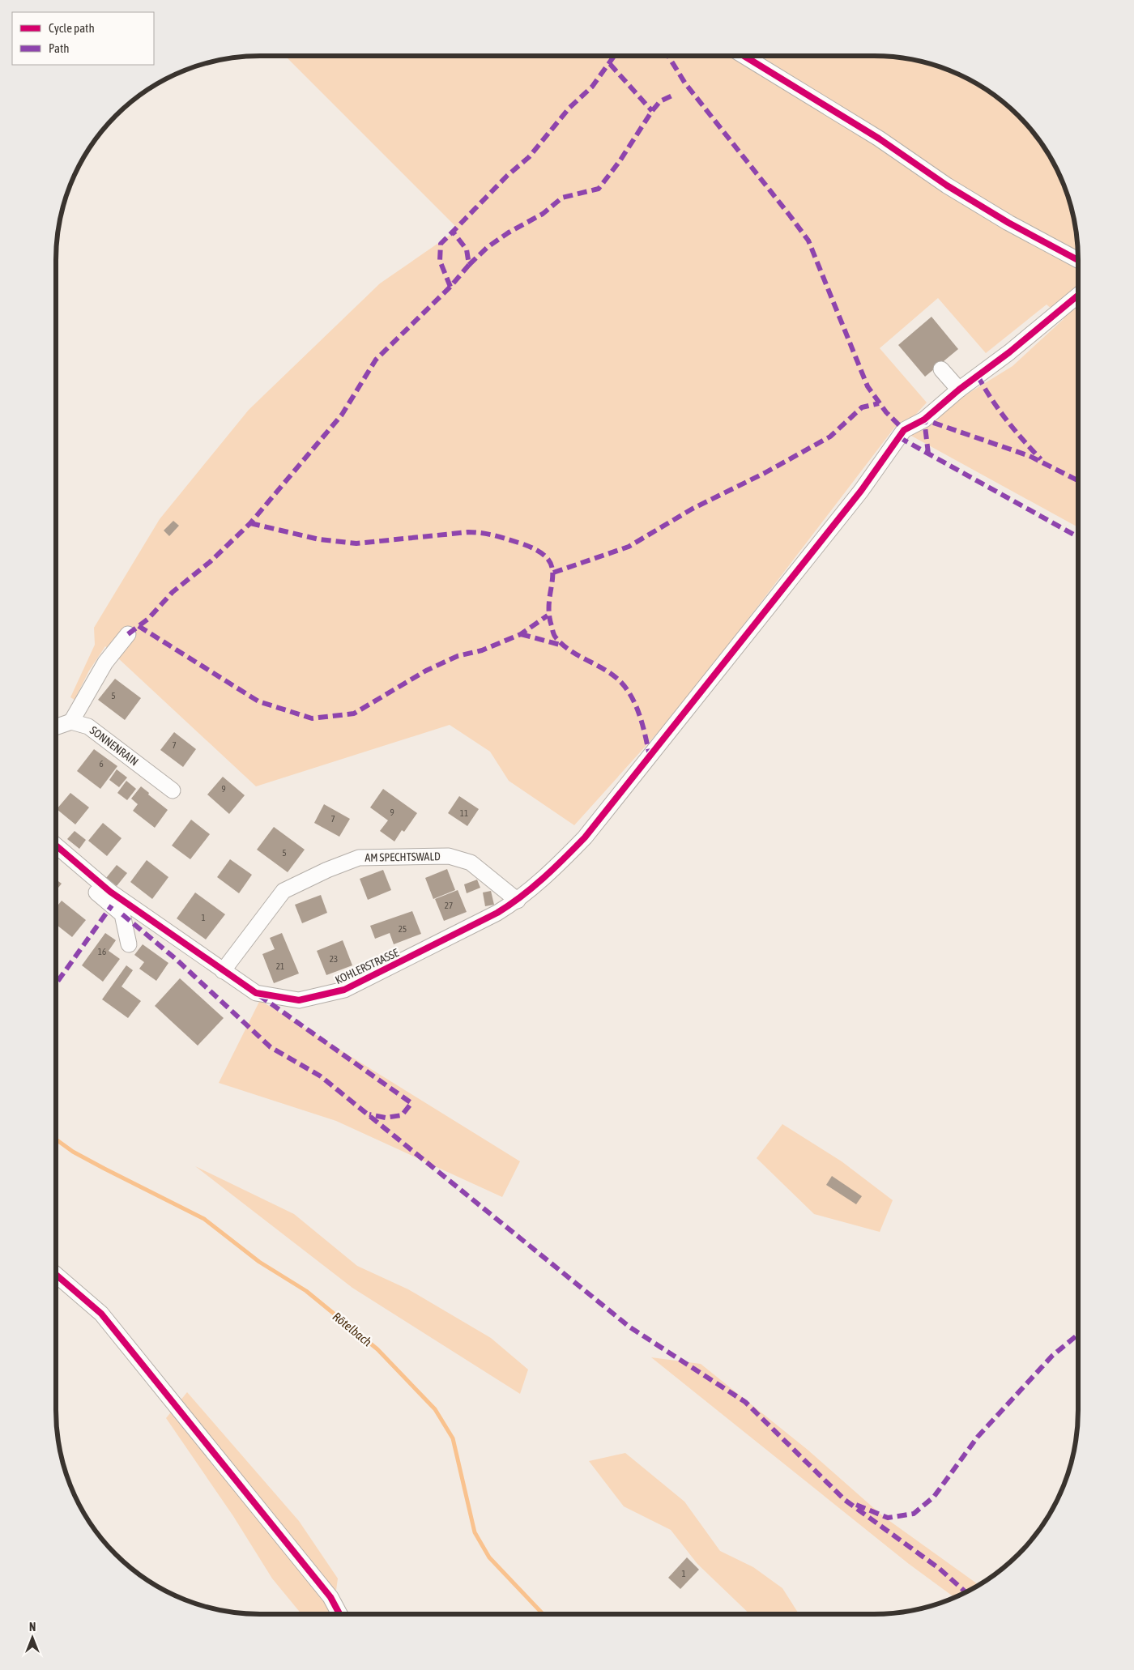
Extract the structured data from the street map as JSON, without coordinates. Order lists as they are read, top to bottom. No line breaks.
{"streets":{"street":["SONNENRAIN","AM SPECHTSWALD","KOHLERSTRASSE"]},"crossings":[["AM SPECHTSWALD","KOHLERSTRASSE"]],"water":["Rötelbach"],"house_numbers":["5","7","6","9","9","11","7","5","27","1","25","16","23","21","1"],"legend":["Cycle path","Path"],"north":"top"}
